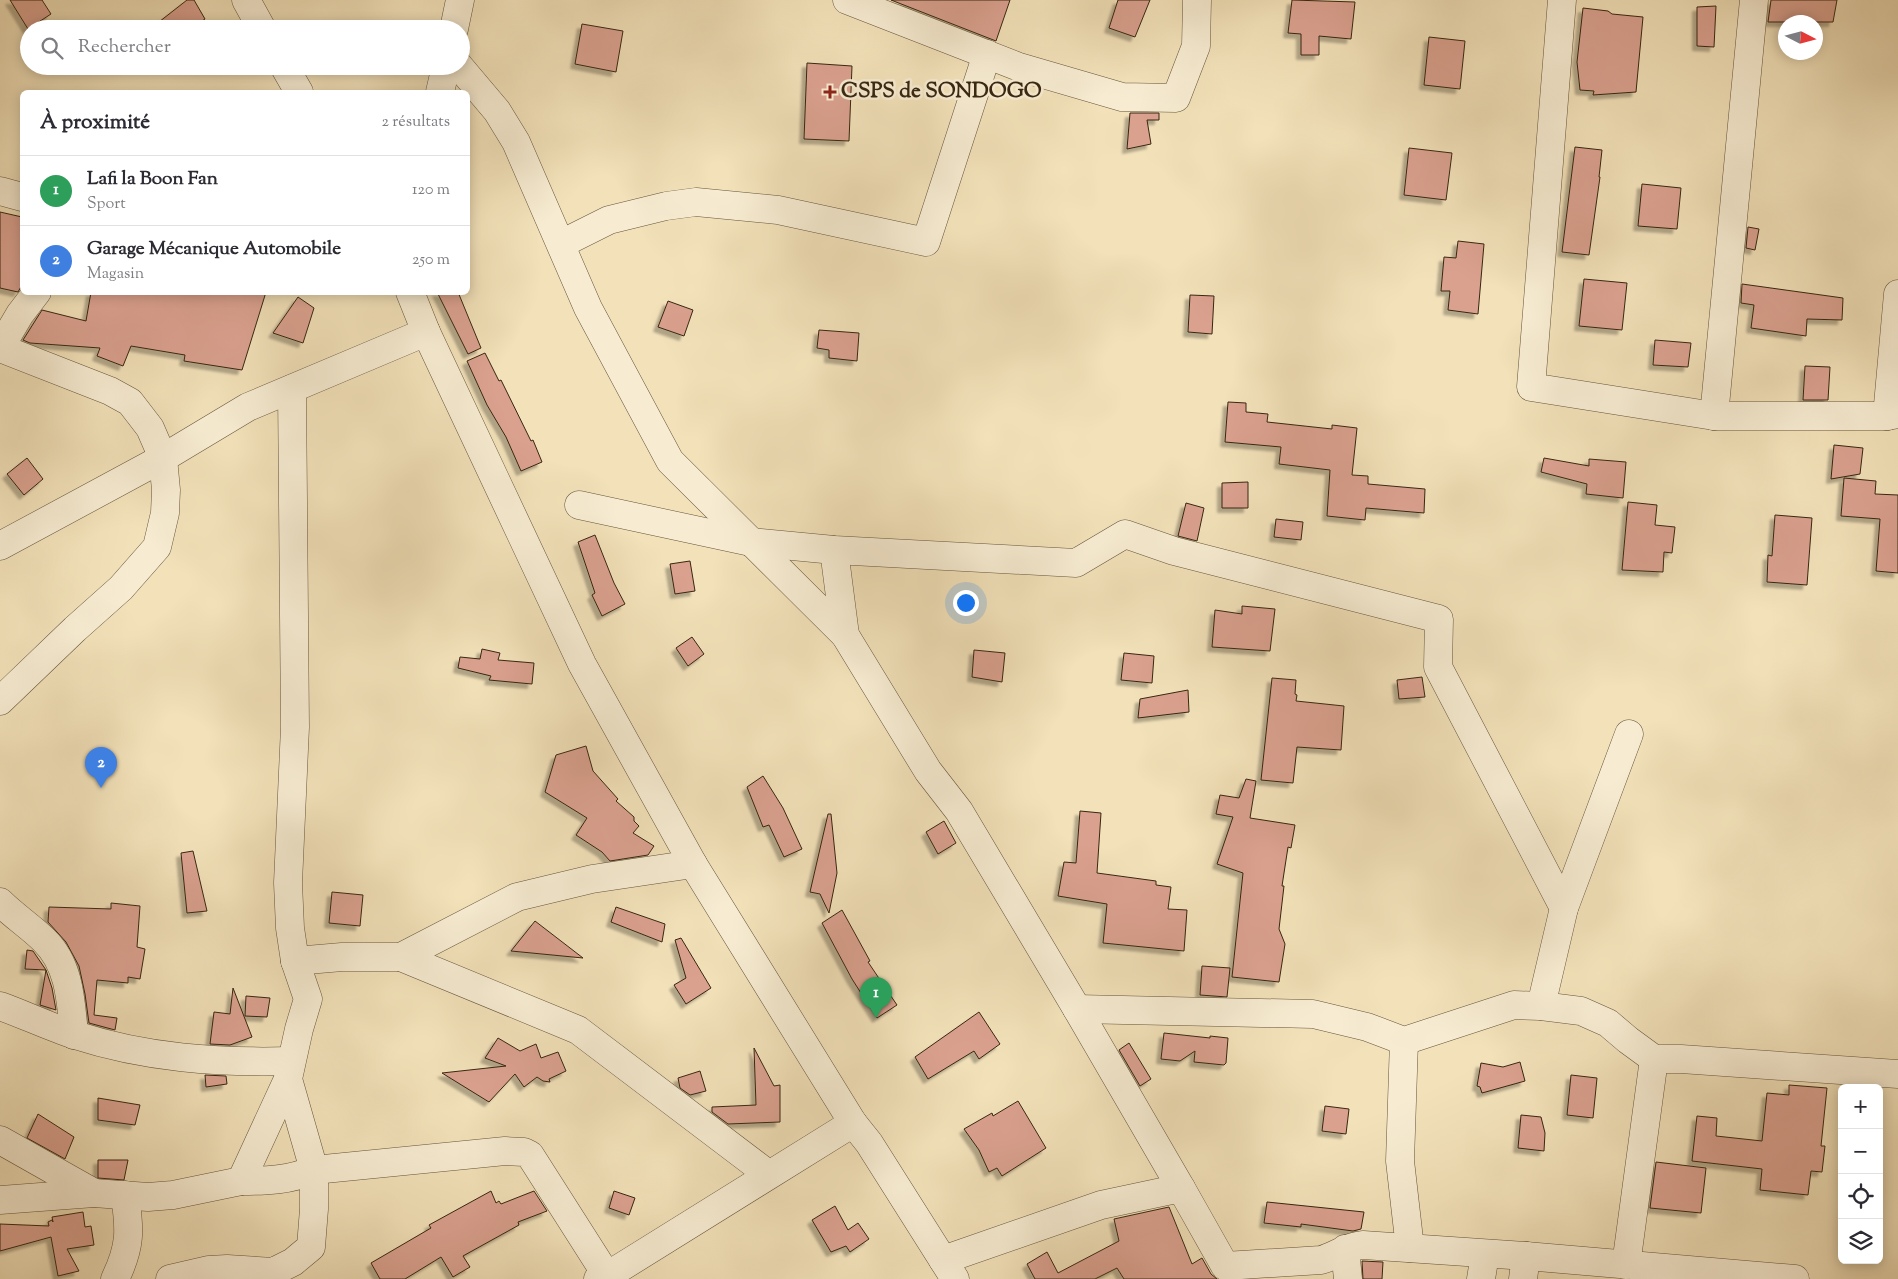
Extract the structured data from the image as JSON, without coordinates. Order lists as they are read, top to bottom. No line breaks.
{"places":{"health":["CSPS de SONDOGO"]},"north":"right","page":{"search":"Rechercher","heading":["À proximité","2 résultats"],"list":[{"mark":"1","name":"Lafi la Boon Fan","note":"Sport","value":"120 m"},{"mark":"2","name":"Garage Mécanique Automobile","note":"Magasin","value":"250 m"}],"pins":["2","1"],"map_buttons":["+","−"]}}
